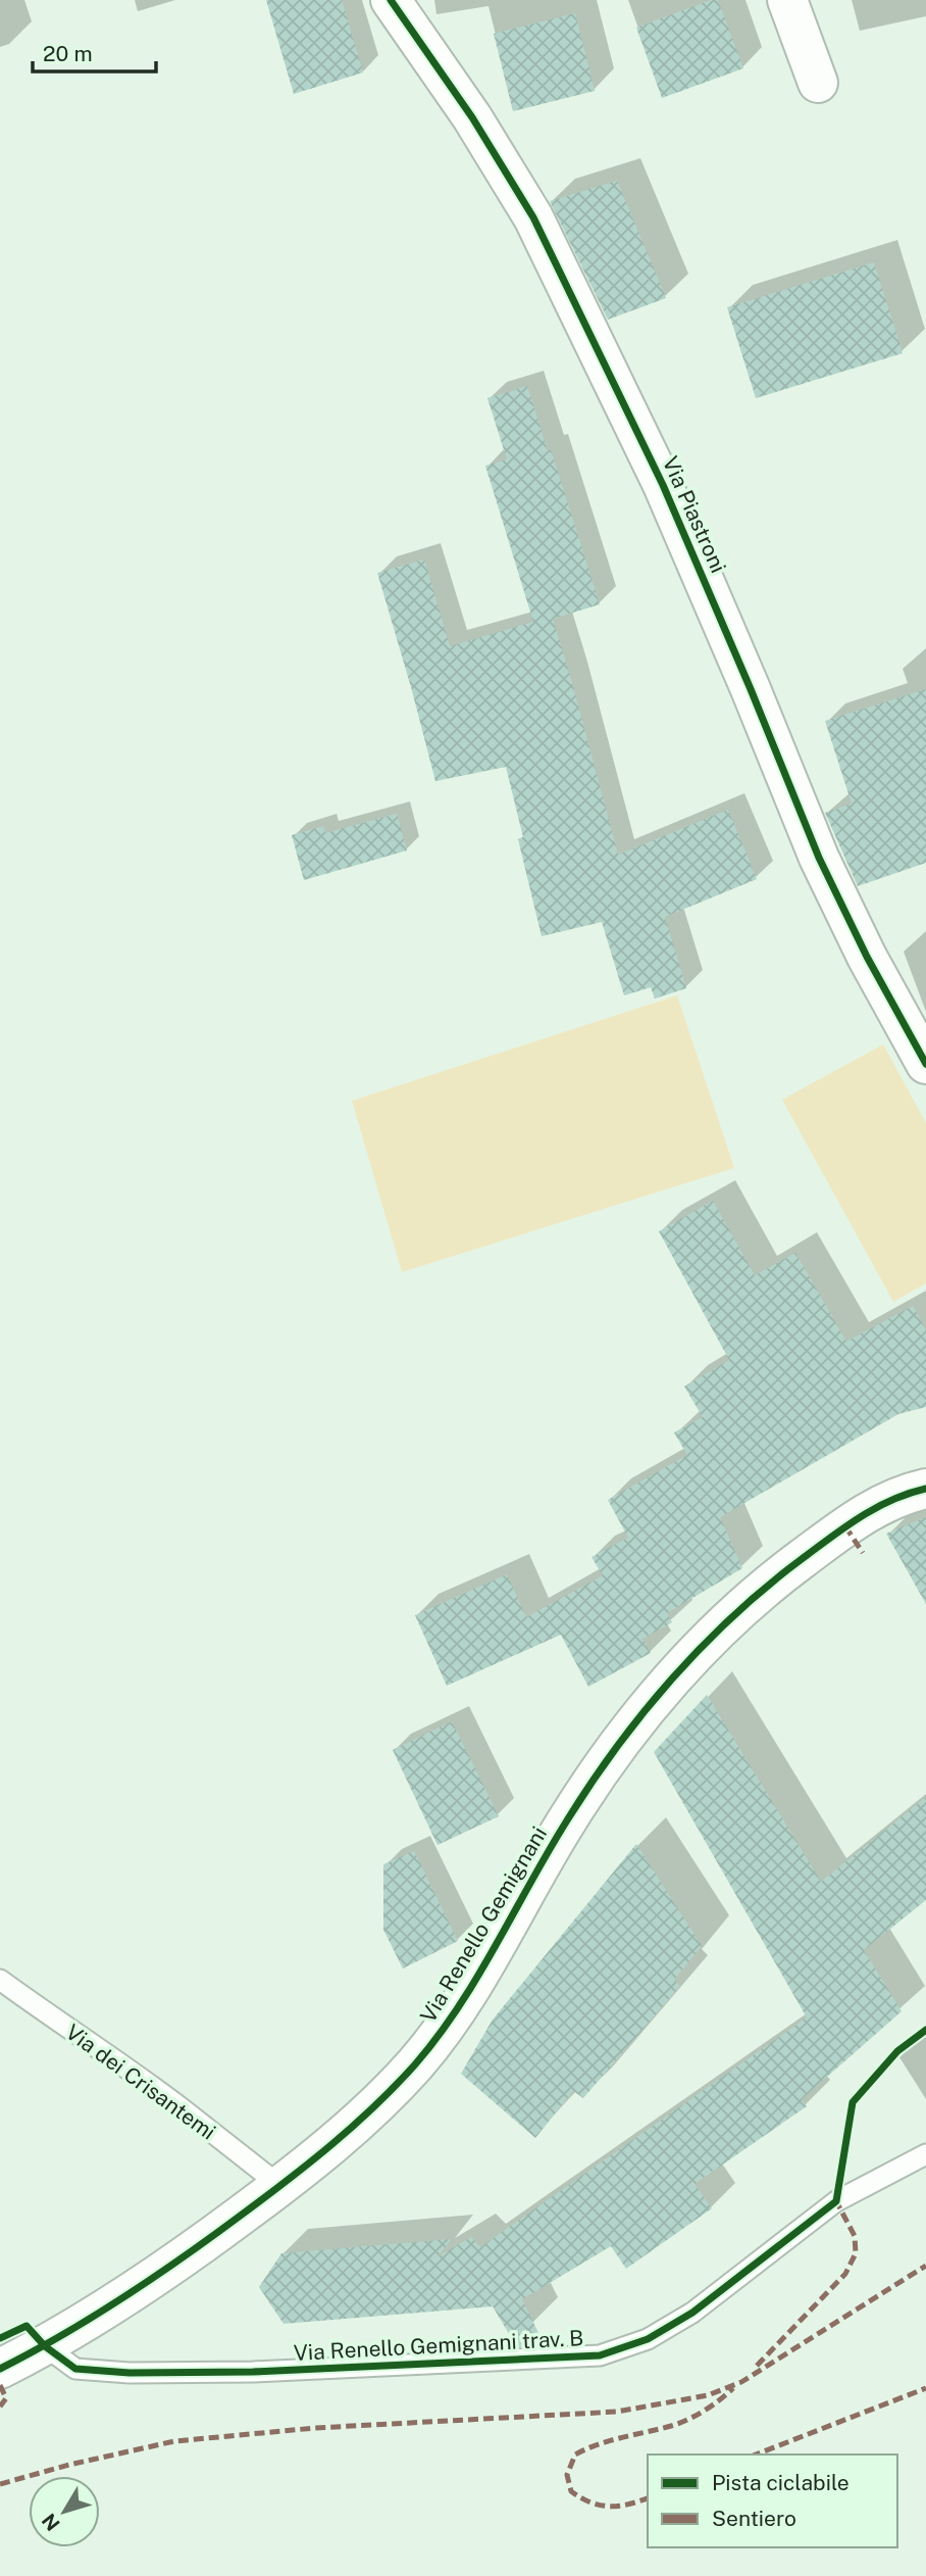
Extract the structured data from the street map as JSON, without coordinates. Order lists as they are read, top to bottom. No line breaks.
{"streets":{"street":["Via Piastroni","Via Renello Gemignani"],"lane":["Via dei Crisantemi","Via Renello Gemignani trav. B"]},"crossings":[["Via Renello Gemignani","Via dei Crisantemi"],["Via Renello Gemignani","Via Renello Gemignani trav. B"]],"legend":["Pista ciclabile","Sentiero"],"scale_bar":"20 m","north":"bottom left"}
